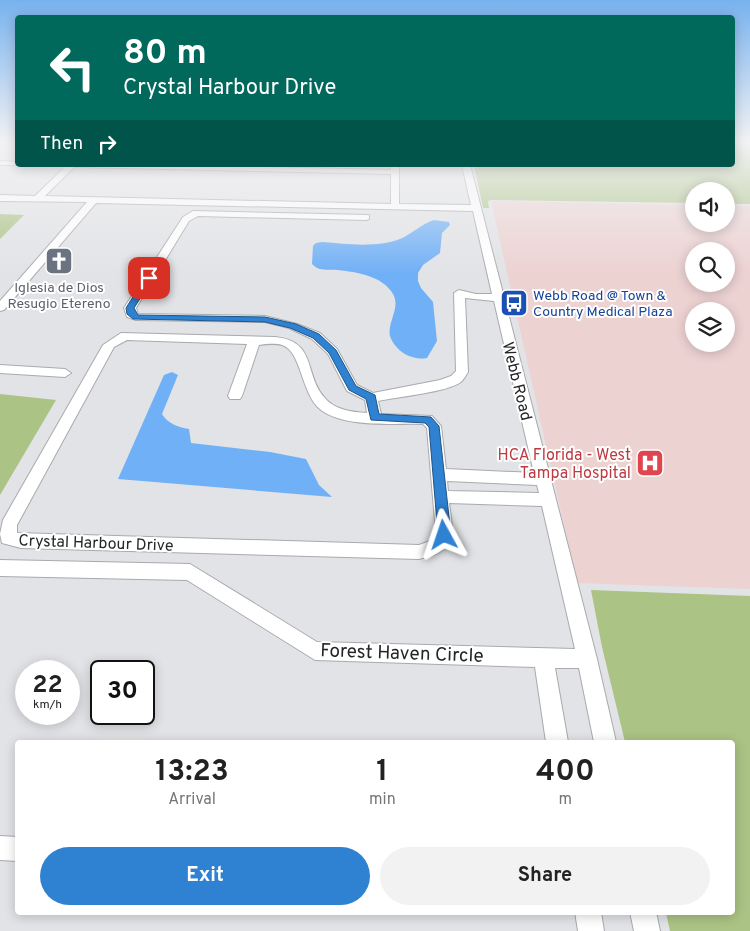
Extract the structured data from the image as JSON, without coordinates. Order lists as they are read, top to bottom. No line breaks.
{"streets":{"street":["Webb Road","Crystal Harbour Drive","Forest Haven Circle"]},"crossings":[["Webb Road","Forest Haven Circle"]],"places":{"church":["Iglesia de Dios Resugio Etereno"],"bus stop":["Webb Road @ Town & Country Medical Plaza"],"hospital":["HCA Florida - West Tampa Hospital"]},"page":{"turn":["80 m","Crystal Harbour Drive"],"then":"Then","speed":"22 km/h","limit":"30","eta":["13:23","Arrival","1","min","400","m"],"buttons":["Exit","Share"]}}
